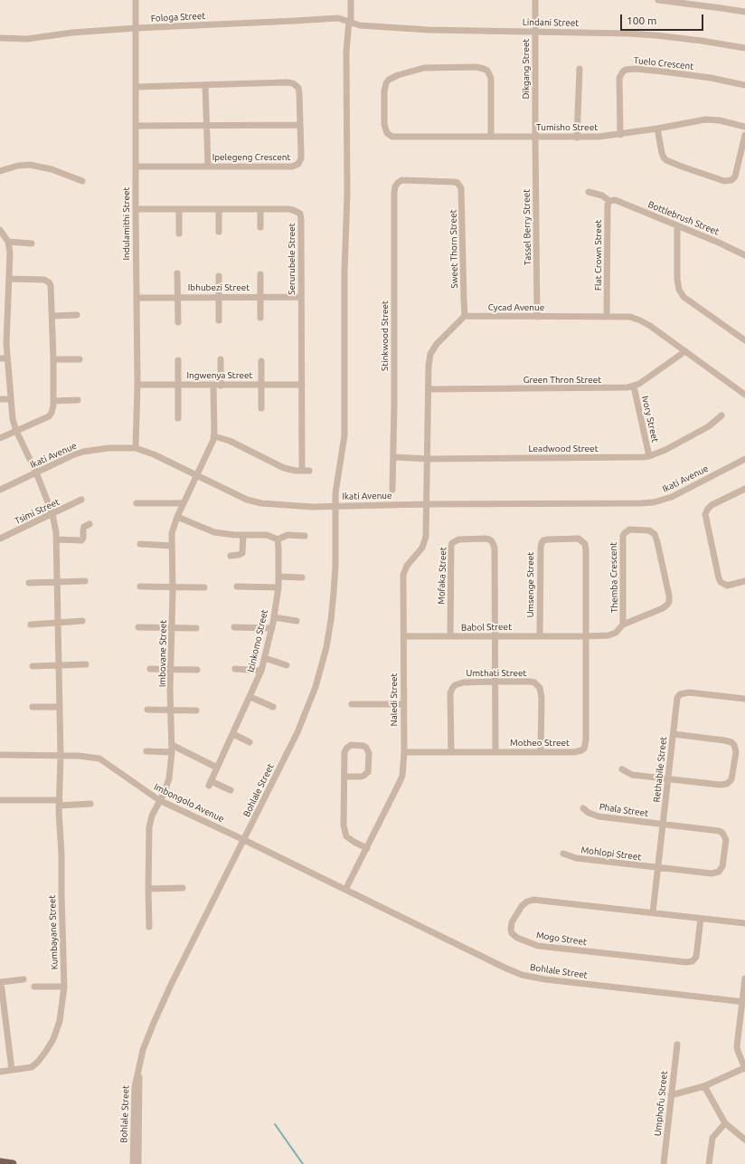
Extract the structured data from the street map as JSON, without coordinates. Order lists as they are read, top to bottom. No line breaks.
{"streets":{"street":["Fologa Street","Lindani Street","Tuelo Crescent","Dikgang Street","Tumisho Street","Ipelegeng Crescent","Bottlebrush Street","Indulamithi Street","Tassel Berry Street","Sweet Thorn Street","Flat Crown Street","Serurubele Street","Ibhubezi Street","Cycad Avenue","Stinkwood Street","Ingwenya Street","Green Thron Street","Ivory Street","Leadwood Street","Ikati Avenue","Tsimi Street","Mofaka Street","Themba Crescent","Umsenge Street","Babol Street","Izinkomo Street","Imbovane Street","Umthati Street","Naledi Street","Motheo Street","Rethabile Street","Bohlale Street","Imbongolo Avenue","Phala Street","Mohlopi Street","Kumbayane Street","Mogo Street","Umphofu Street"]},"crossings":[["Fologa Street","Lindani Street"],["Fologa Street","Indulamithi Street"],["Fologa Street","Bohlale Street"],["Lindani Street","Dikgang Street"],["Lindani Street","Bohlale Street"],["Tuelo Crescent","Tumisho Street"],["Dikgang Street","Tumisho Street"],["Dikgang Street","Tassel Berry Street"],["Tumisho Street","Tassel Berry Street"],["Ipelegeng Crescent","Indulamithi Street"],["Bottlebrush Street","Flat Crown Street"],["Indulamithi Street","Serurubele Street"],["Indulamithi Street","Ibhubezi Street"],["Indulamithi Street","Ingwenya Street"],["Indulamithi Street","Ikati Avenue"],["Tassel Berry Street","Cycad Avenue"],["Sweet Thorn Street","Cycad Avenue"],["Sweet Thorn Street","Stinkwood Street"],["Flat Crown Street","Cycad Avenue"],["Serurubele Street","Ibhubezi Street"],["Serurubele Street","Ingwenya Street"],["Cycad Avenue","Green Thron Street"],["Stinkwood Street","Leadwood Street"],["Ingwenya Street","Imbovane Street"],["Green Thron Street","Ivory Street"],["Ivory Street","Leadwood Street"],["Ikati Avenue","Imbovane Street"],["Ikati Avenue","Naledi Street"],["Ikati Avenue","Bohlale Street"],["Ikati Avenue","Kumbayane Street"],["Tsimi Street","Kumbayane Street"],["Mofaka Street","Babol Street"],["Themba Crescent","Babol Street"],["Umsenge Street","Babol Street"],["Umsenge Street","Motheo Street"],["Babol Street","Naledi Street"],["Babol Street","Motheo Street"],["Imbovane Street","Imbongolo Avenue"],["Umthati Street","Motheo Street"],["Naledi Street","Motheo Street"],["Naledi Street","Bohlale Street"],["Naledi Street","Imbongolo Avenue"],["Rethabile Street","Phala Street"],["Rethabile Street","Mohlopi Street"],["Rethabile Street","Mogo Street"],["Bohlale Street","Imbongolo Avenue"],["Imbongolo Avenue","Kumbayane Street"],["Phala Street","Mohlopi Street"]],"scale_bar":"100 m"}
